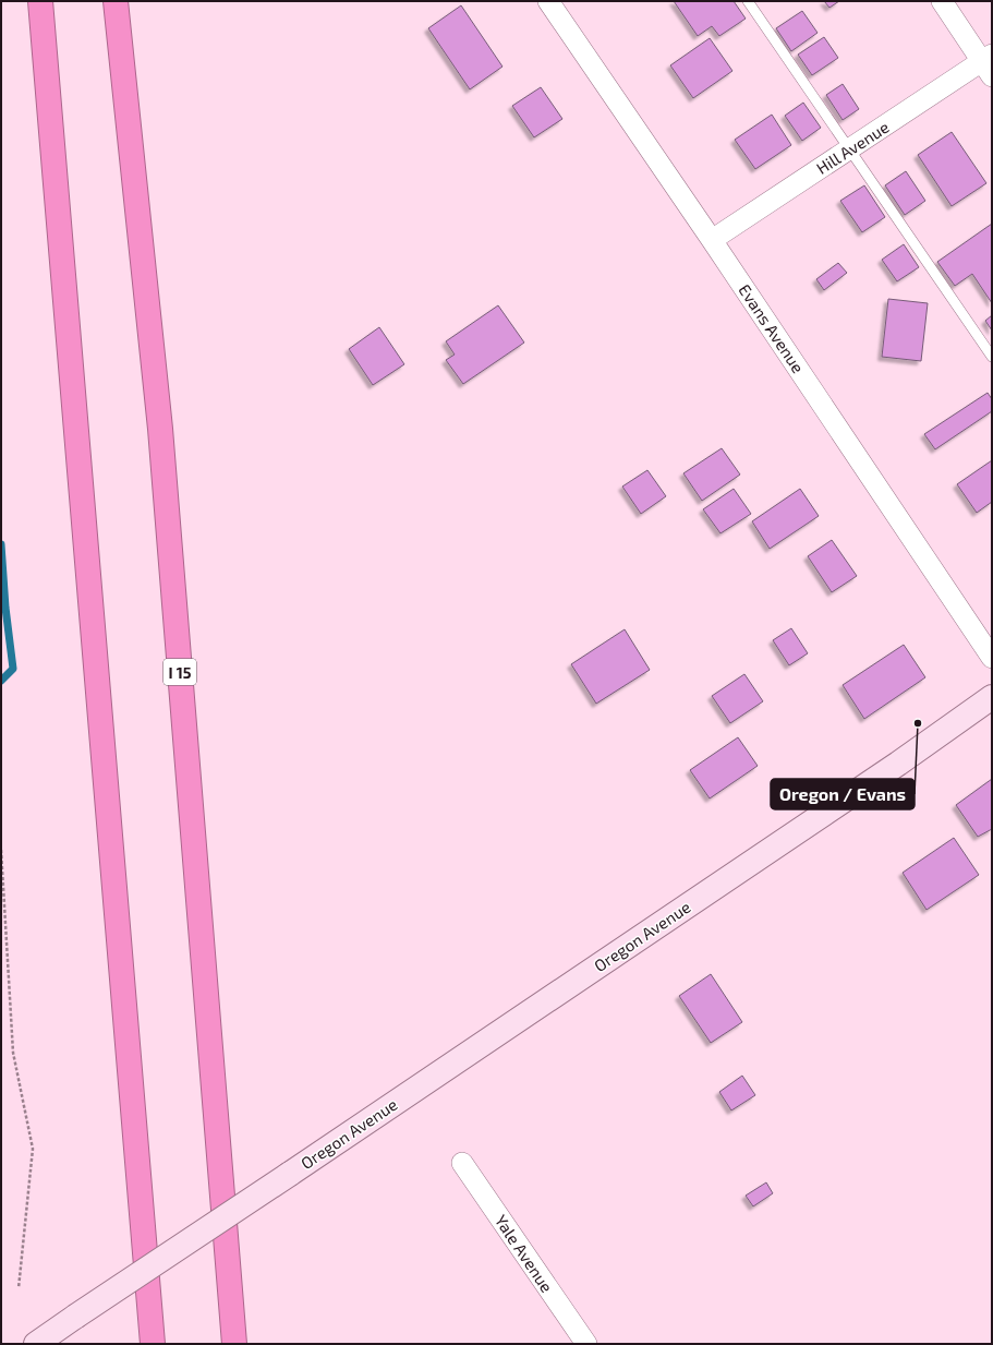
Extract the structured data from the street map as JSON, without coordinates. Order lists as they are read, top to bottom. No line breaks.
{"streets":{"highway":["I 15"],"street":["Hill Avenue","Evans Avenue","Oregon Avenue","Yale Avenue"]},"crossings":[["Hill Avenue","Evans Avenue"]],"places":["Oregon / Evans"]}
